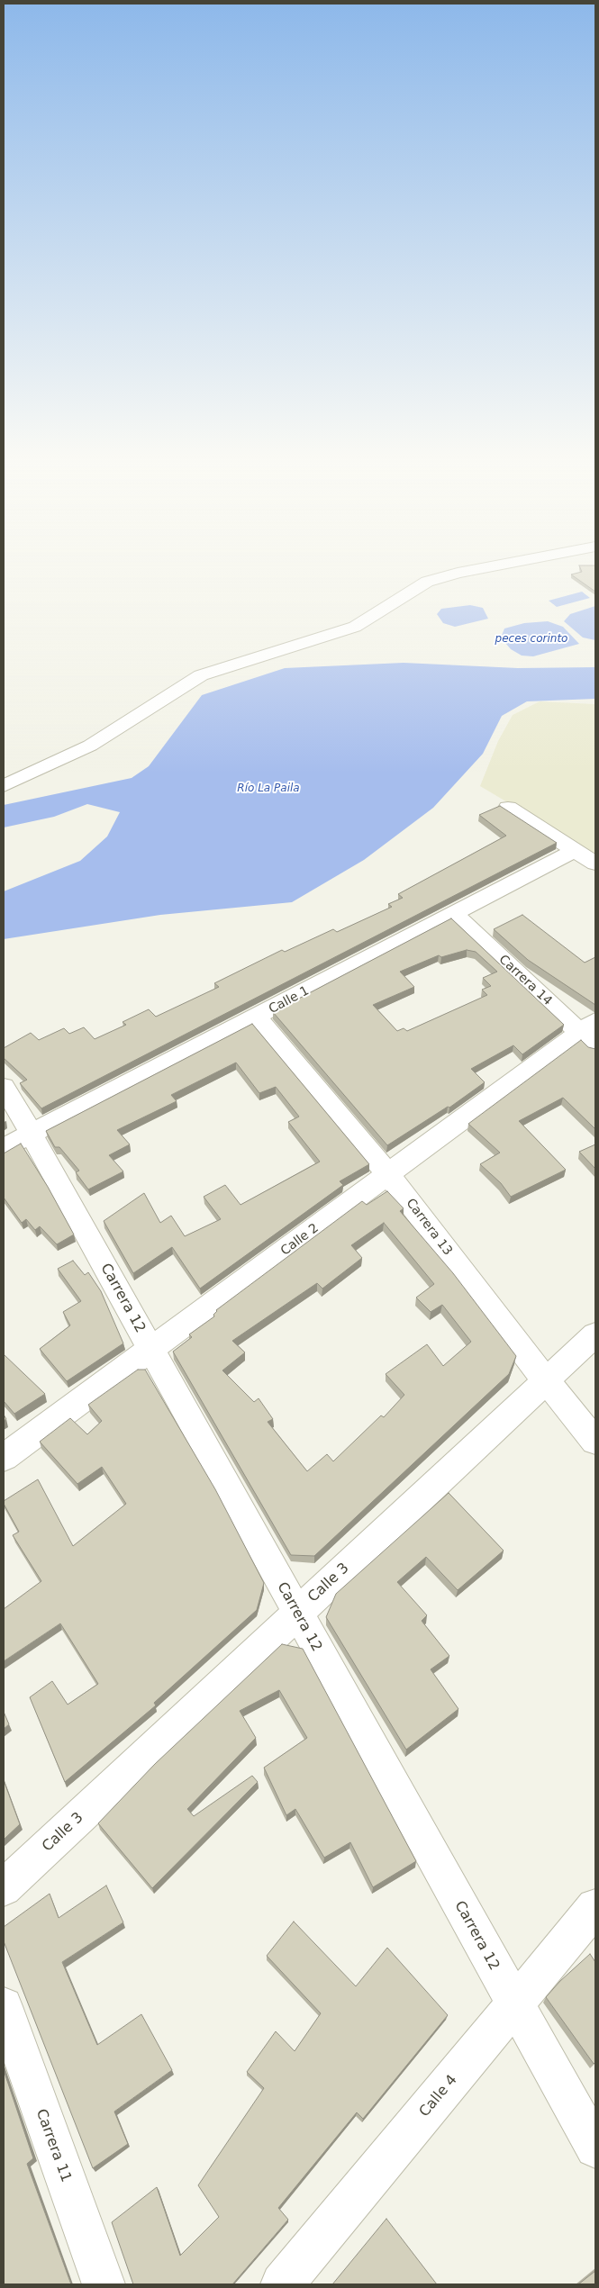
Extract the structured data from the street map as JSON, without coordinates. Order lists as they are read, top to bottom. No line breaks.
{"streets":{"street":["Carrera 14","Calle 1","Carrera 13","Calle 2","Carrera 12","Calle 3","Calle 4","Carrera 11"]},"crossings":[["Carrera 14","Calle 1"],["Carrera 14","Calle 2"],["Calle 1","Carrera 13"],["Calle 1","Carrera 12"],["Carrera 13","Calle 2"],["Carrera 13","Calle 3"],["Calle 2","Carrera 12"],["Carrera 12","Calle 3"],["Carrera 12","Calle 4"]],"water":["peces corinto","Río La Paila"]}
